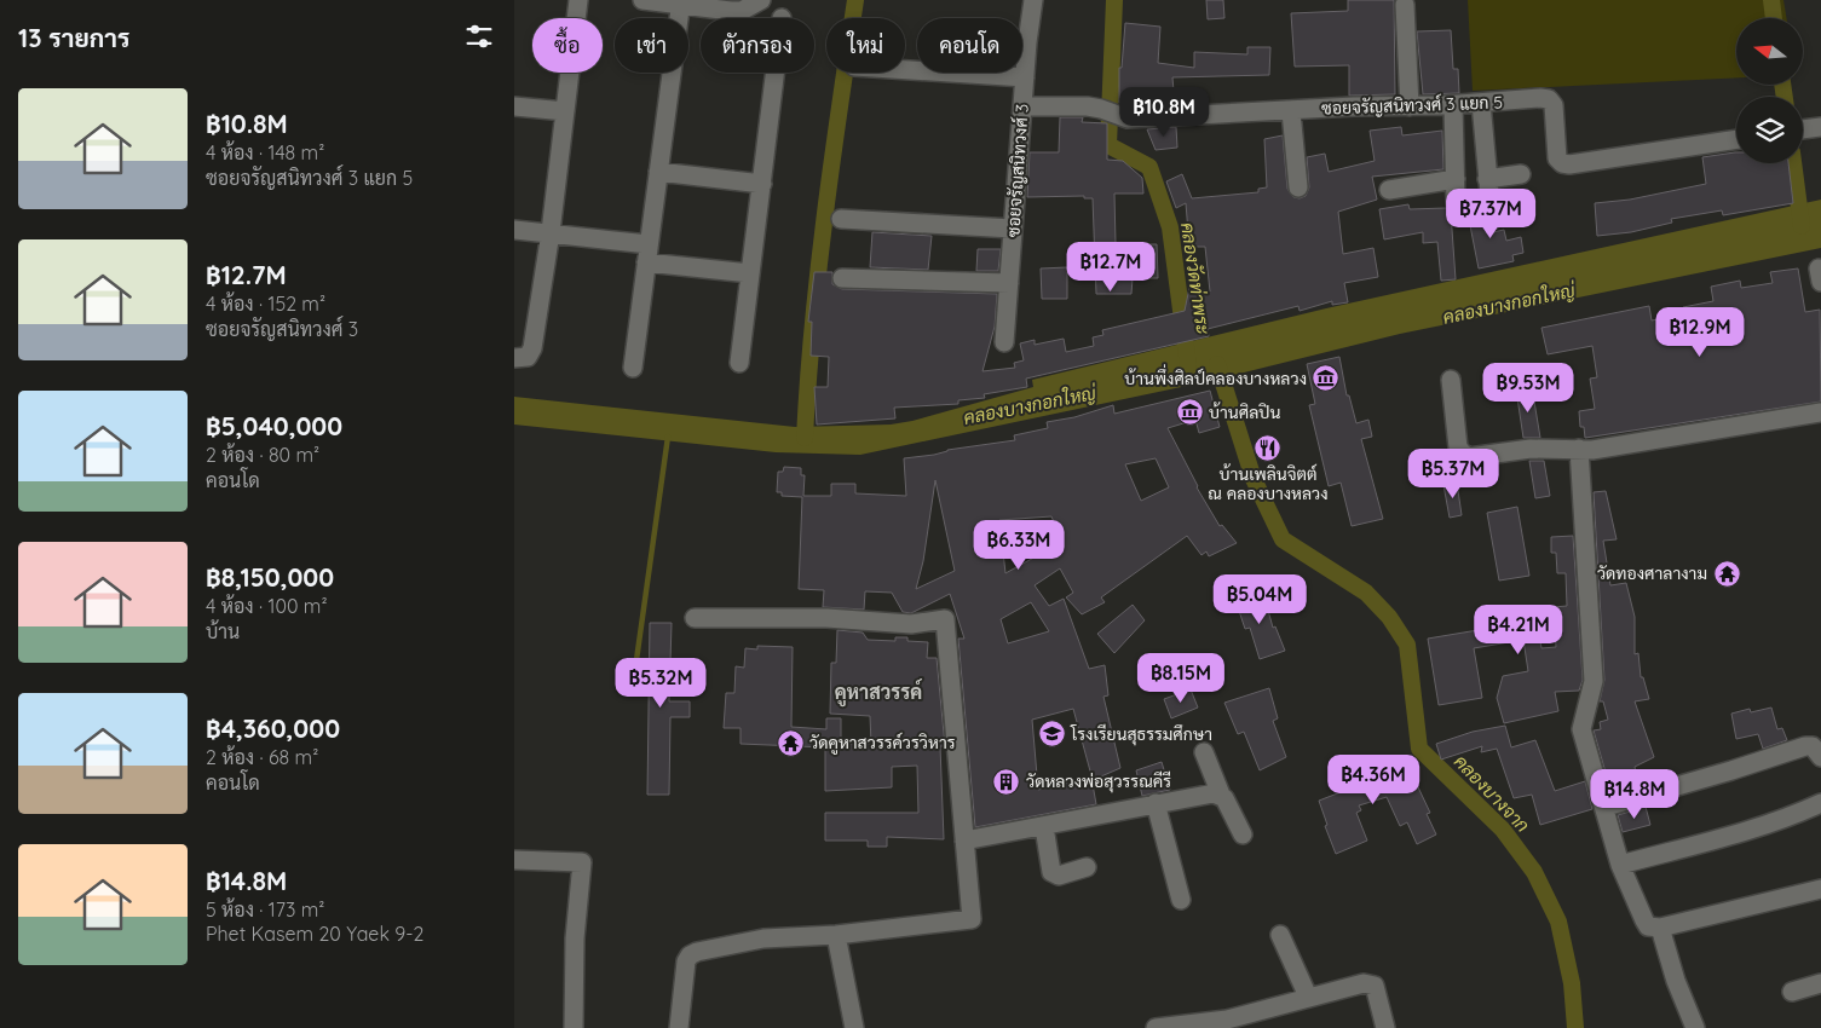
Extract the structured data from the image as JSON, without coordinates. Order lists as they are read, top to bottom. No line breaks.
{"streets":{"street":["ซอยจรัญสนิทวงศ์ 3 แยก 5","ซอยจรัญสนิทวงศ์ 3"]},"crossings":[["ซอยจรัญสนิทวงศ์ 3 แยก 5","ซอยจรัญสนิทวงศ์ 3"]],"districts":["คูหาสวรรค์"],"water":["คลองวัดท่าพระ","คลองบางกอกใหญ่","คลองบางจาก"],"places":{"museum":["บ้านพึ่งศิลป์คลองบางหลวง","บ้านศิลปิน"],"restaurant":["บ้านเพลินจิตต์ ณ คลองบางหลวง"],"temple":["วัดทองศาลางาม","วัดคูหาสวรรค์วรวิหาร"],"school or university":["โรงเรียนสุธรรมศึกษา"],"building":["วัดหลวงพ่อสุวรรณคีรี"]},"north":"left","page":{"heading":"13 รายการ","chip":["ซื้อ","เช่า","ตัวกรอง","ใหม่","คอนโด"],"list":[{"name":"฿10.8M","note":"4 ห้อง · 148 m² · ซอยจรัญสนิทวงศ์ 3 แยก 5"},{"name":"฿12.7M","note":"4 ห้อง · 152 m² · ซอยจรัญสนิทวงศ์ 3"},{"name":"฿5,040,000","note":"2 ห้อง · 80 m² · คอนโด"},{"name":"฿8,150,000","note":"4 ห้อง · 100 m² · บ้าน"},{"name":"฿4,360,000","note":"2 ห้อง · 68 m² · คอนโด"},{"name":"฿14.8M","note":"5 ห้อง · 173 m² · Phet Kasem 20 Yaek 9-2"}],"price":["฿10.8M","฿7.37M","฿12.7M","฿12.9M","฿9.53M","฿5.37M","฿6.33M","฿5.04M","฿4.21M","฿8.15M","฿5.32M","฿4.36M","฿14.8M"]}}
